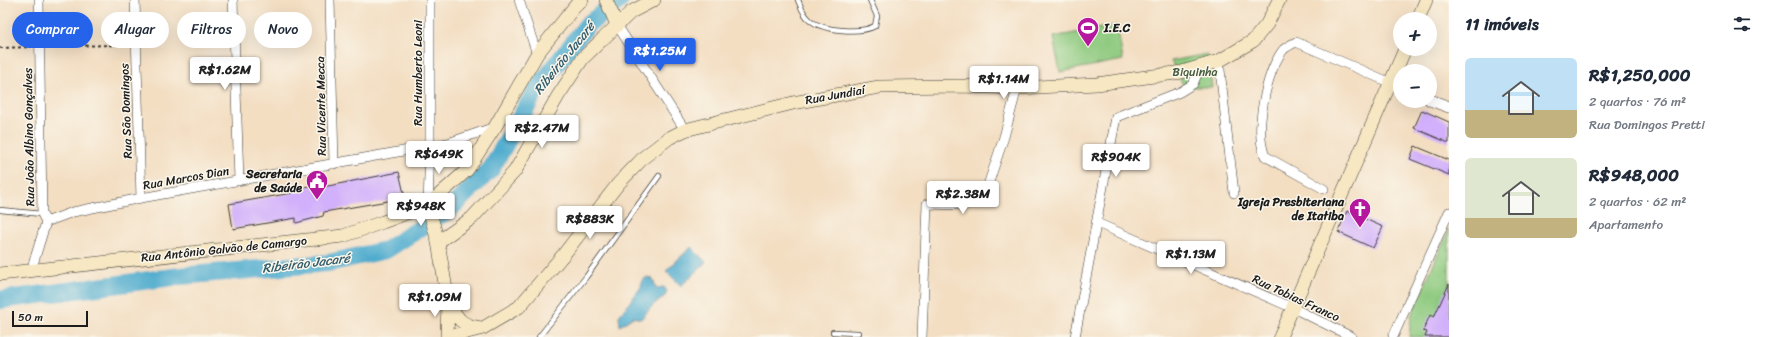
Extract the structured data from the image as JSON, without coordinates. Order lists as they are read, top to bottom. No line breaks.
{"streets":{"main road":["Rua Jundiaí","Rua Antônio Galvão de Camargo"],"street":["Rua Humberto Leoni","Rua Vicente Mecca","Rua São Domingos","Rua João Albino Gonçalves","Rua Marcos Dian","Rua Tobias Franco"]},"crossings":[["Rua Humberto Leoni","Rua Marcos Dian"],["Rua Humberto Leoni","Rua Antônio Galvão de Camargo"],["Rua Vicente Mecca","Rua Marcos Dian"],["Rua São Domingos","Rua Marcos Dian"],["Rua João Albino Gonçalves","Rua Marcos Dian"],["Rua João Albino Gonçalves","Rua Antônio Galvão de Camargo"],["Rua Marcos Dian","Rua Antônio Galvão de Camargo"]],"water":["Ribeirão Jacaré"],"parks":["Biquinha"],"places":{"sports":["I.E.C"],"public building":["Secretaria de Saúde"],"church":["Igreja Presbiteriana de Itatiba"]},"scale_bar":"50 m","page":{"heading":"11 imóveis","map_buttons":["+","−"],"chip":["Comprar","Alugar","Filtros","Novo"],"price":["R$1.25M","R$1.62M","R$1.14M","R$2.47M","R$649K","R$904K","R$2.38M","R$948K","R$883K","R$1.13M","R$1.09M"],"list":[{"name":"R$1,250,000","note":"2 quartos · 76 m² · Rua Domingos Pretti"},{"name":"R$948,000","note":"2 quartos · 62 m² · Apartamento"}],"scale":"50 m"}}
